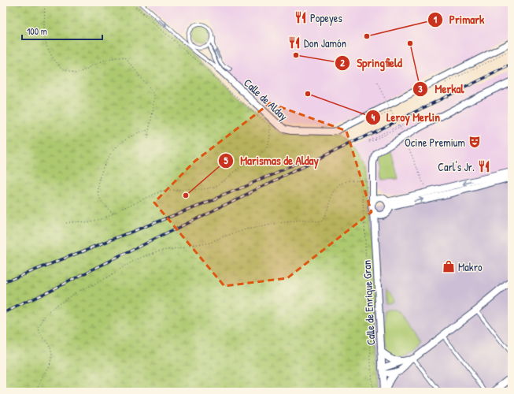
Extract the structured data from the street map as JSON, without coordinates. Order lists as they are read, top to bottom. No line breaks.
{"streets":{"street":["Calle de Alday","Calle de Enrique Gran"]},"places":{"restaurant":["Popeyes","Don Jamón","Carl's Jr."],"other":["Primark","Merkal","Springfield","Leroy Merlin","Marismas de Alday"],"theatre":["Ocine Premium"],"shop":["Makro"]},"scale_bar":"100 m"}
